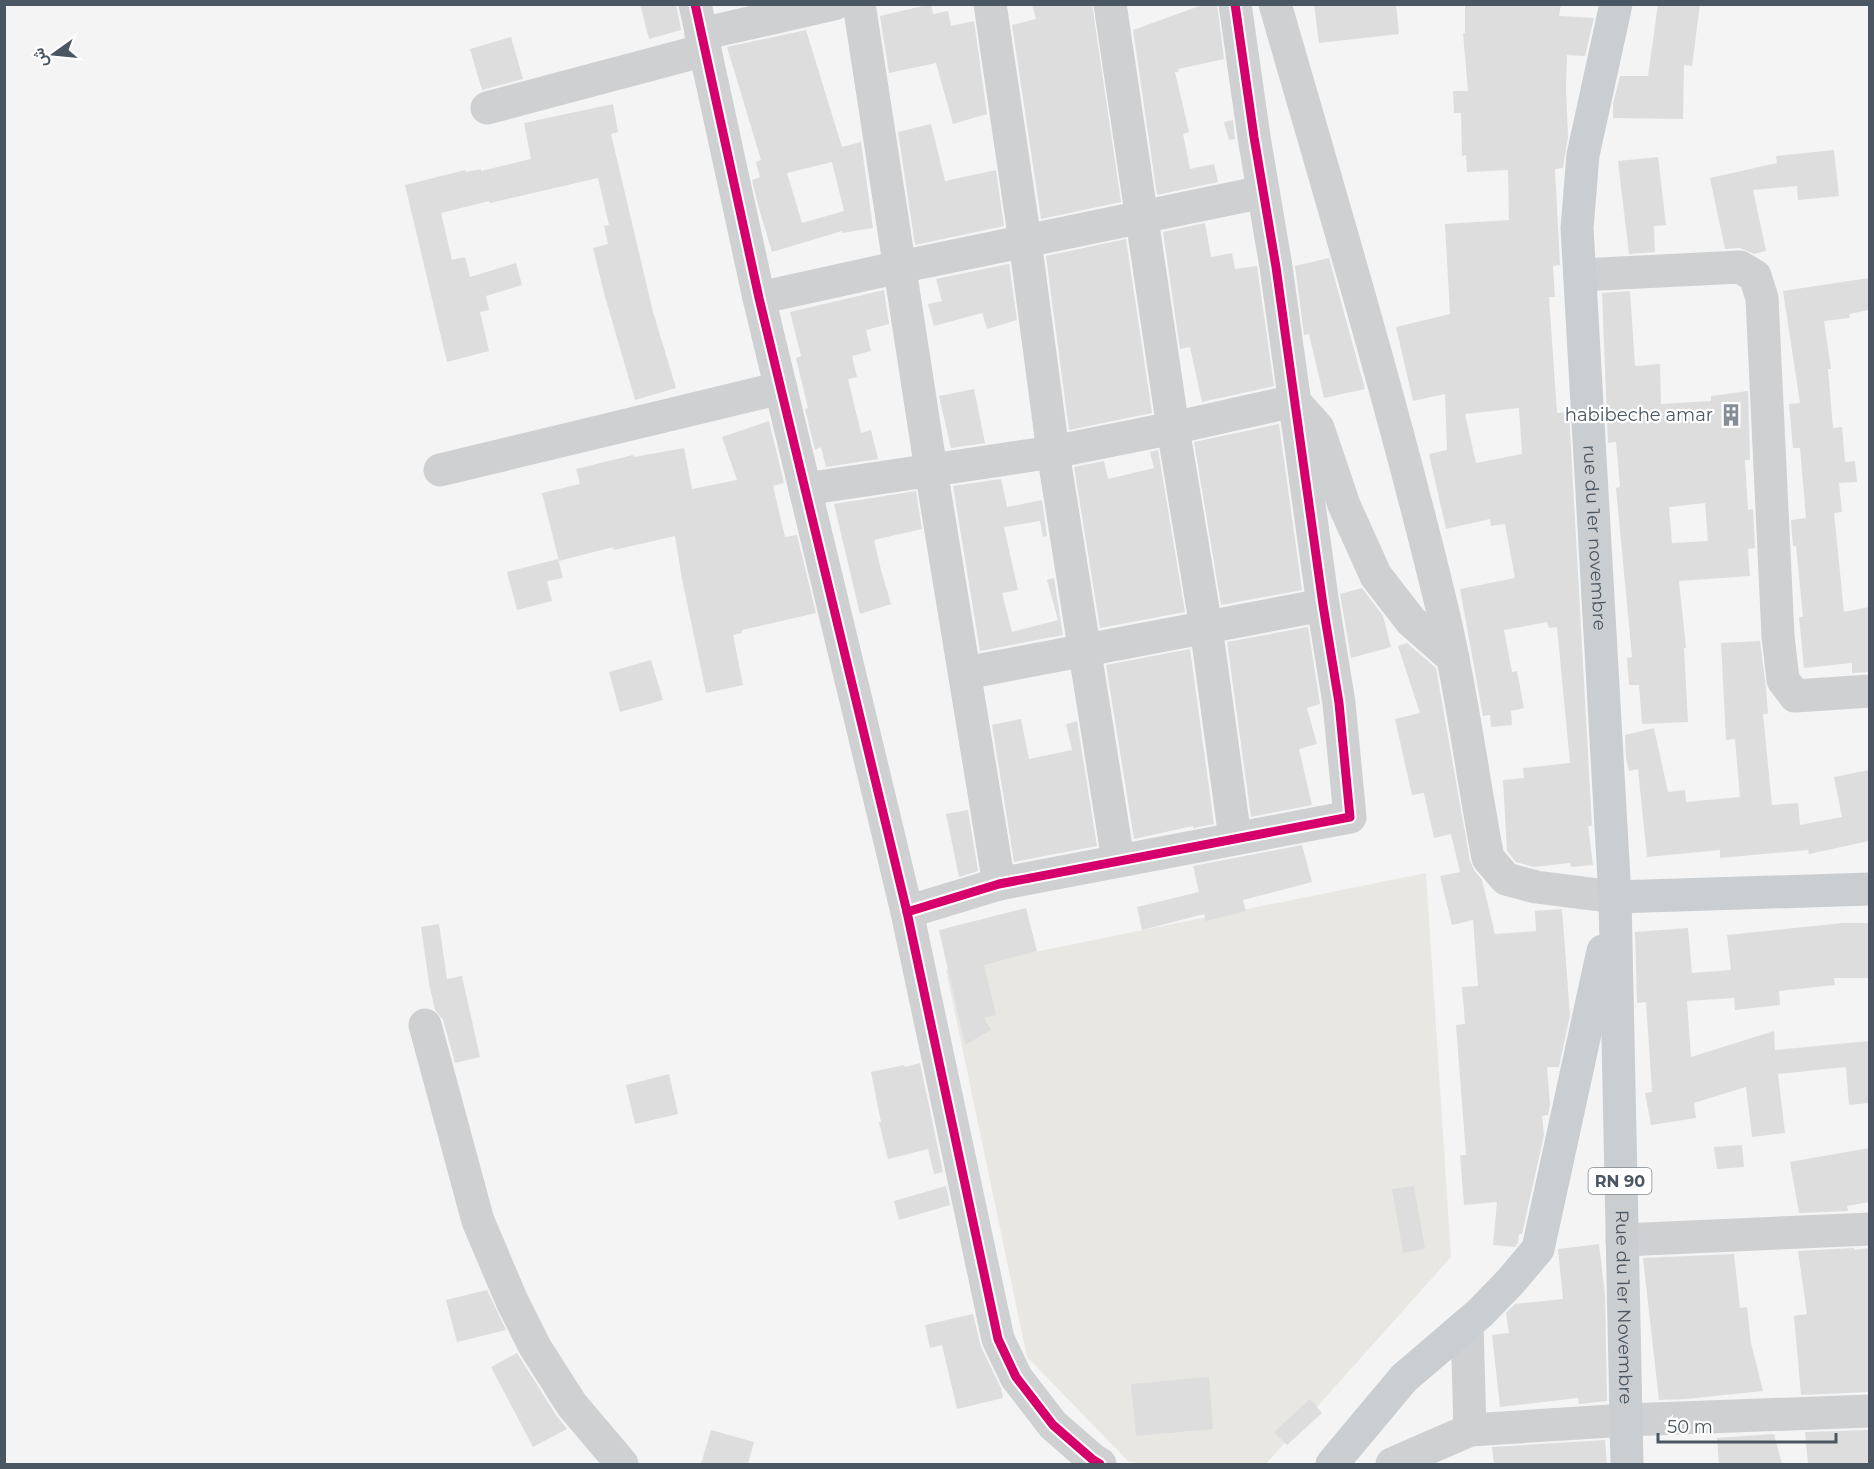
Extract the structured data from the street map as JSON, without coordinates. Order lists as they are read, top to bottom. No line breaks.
{"streets":{"main road":["rue du 1er novembre","RN 90","Rue du 1er Novembre"]},"crossings":[["rue du 1er novembre","Rue du 1er Novembre"]],"places":{"building":["habibeche amar"]},"scale_bar":"50 m","north":"left"}
